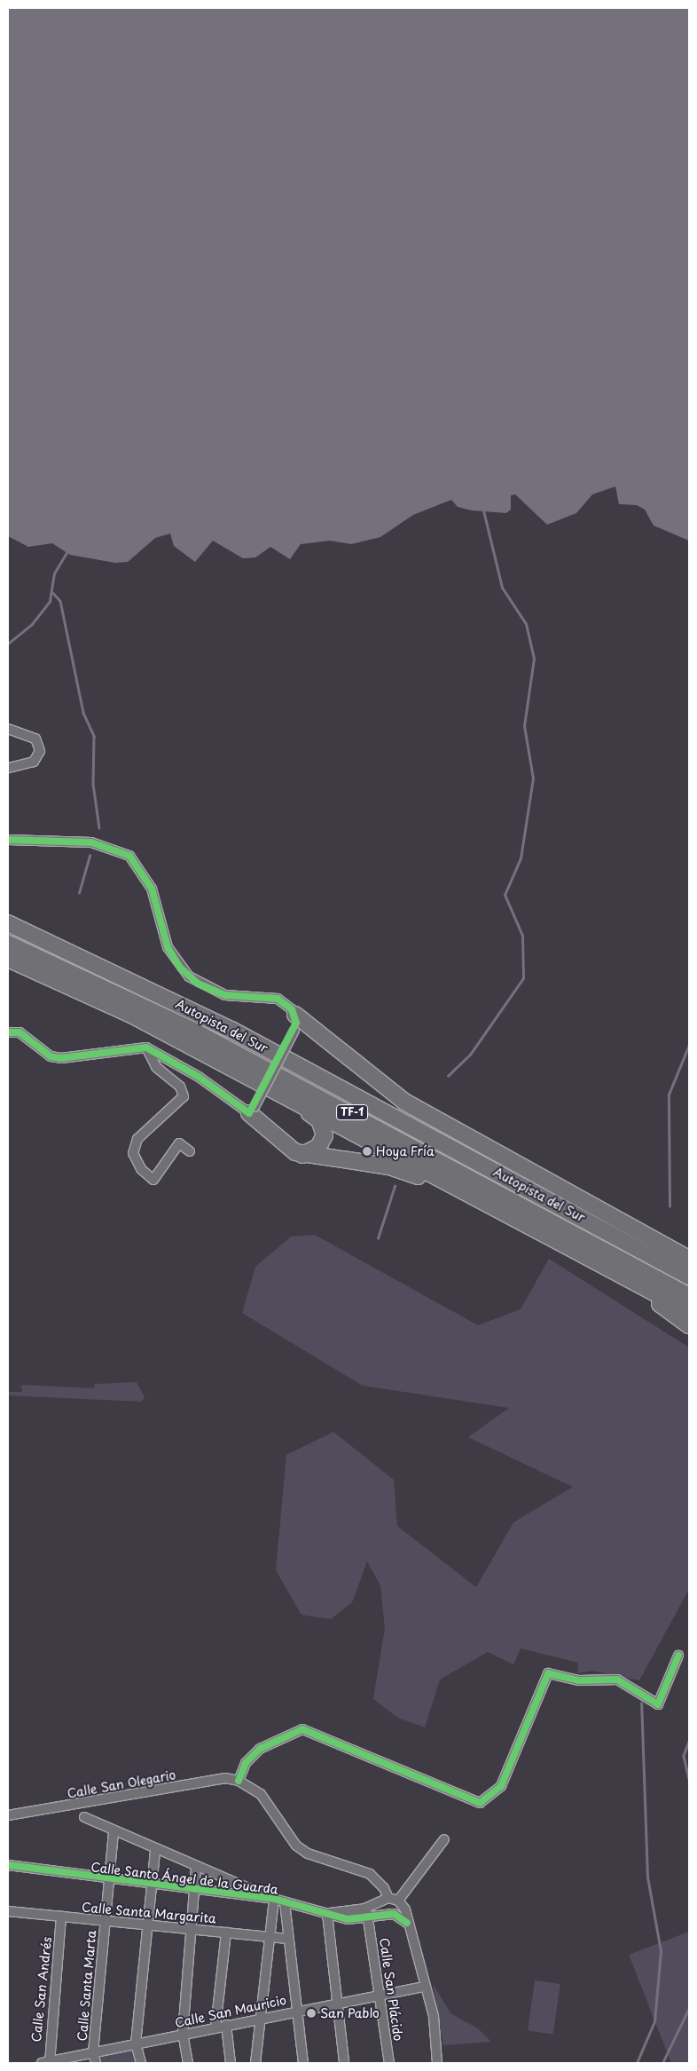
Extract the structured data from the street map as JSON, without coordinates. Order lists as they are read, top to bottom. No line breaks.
{"streets":{"highway":["Autopista del Sur","TF-1"],"street":["Calle San Olegario","Calle Santo Ángel de la Guarda","Calle Santa Margarita","Calle Santa Marta","Calle San Andrés","Calle San Plácido","Calle San Mauricio"]},"crossings":[["Calle San Olegario","Calle Santo Ángel de la Guarda"],["Calle San Olegario","Calle Santa Marta"],["Calle Santo Ángel de la Guarda","Calle Santa Marta"],["Calle Santo Ángel de la Guarda","Calle San Plácido"],["Calle Santa Margarita","Calle Santa Marta"],["Calle Santa Margarita","Calle San Andrés"],["Calle Santa Marta","Calle San Mauricio"],["Calle San Andrés","Calle San Mauricio"],["Calle San Plácido","Calle San Mauricio"]],"places":["Hoya Fría","San Pablo"]}
